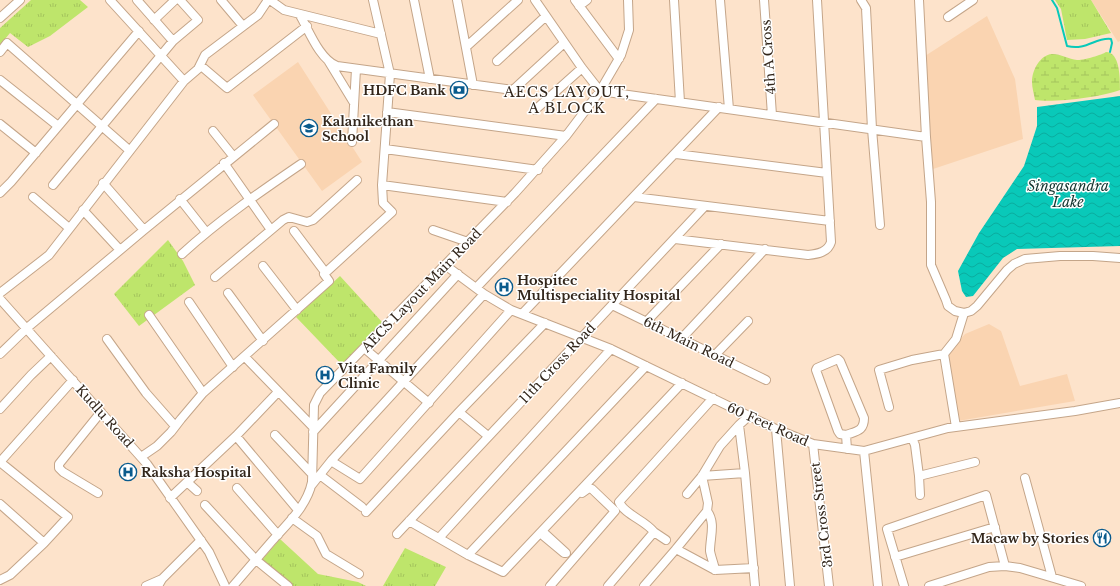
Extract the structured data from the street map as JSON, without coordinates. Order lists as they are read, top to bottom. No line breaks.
{"streets":{"street":["4th A Cross","AECS Layout Main Road","6th Main Road","11th Cross Road","Kudlu Road","60 Feet Road","3rd Cross Street"]},"crossings":[["AECS Layout Main Road","Kudlu Road"],["AECS Layout Main Road","60 Feet Road"],["6th Main Road","11th Cross Road"],["11th Cross Road","60 Feet Road"],["60 Feet Road","3rd Cross Street"]],"districts":["AECS LAYOUT, A BLOCK"],"water":["Singasandra Lake"],"places":{"bank":["HDFC Bank"],"school or university":["Kalanikethan School"],"hospital":["Hospitec Multispeciality Hospital","Vita Family Clinic","Raksha Hospital"],"restaurant":["Macaw by Stories"]}}
